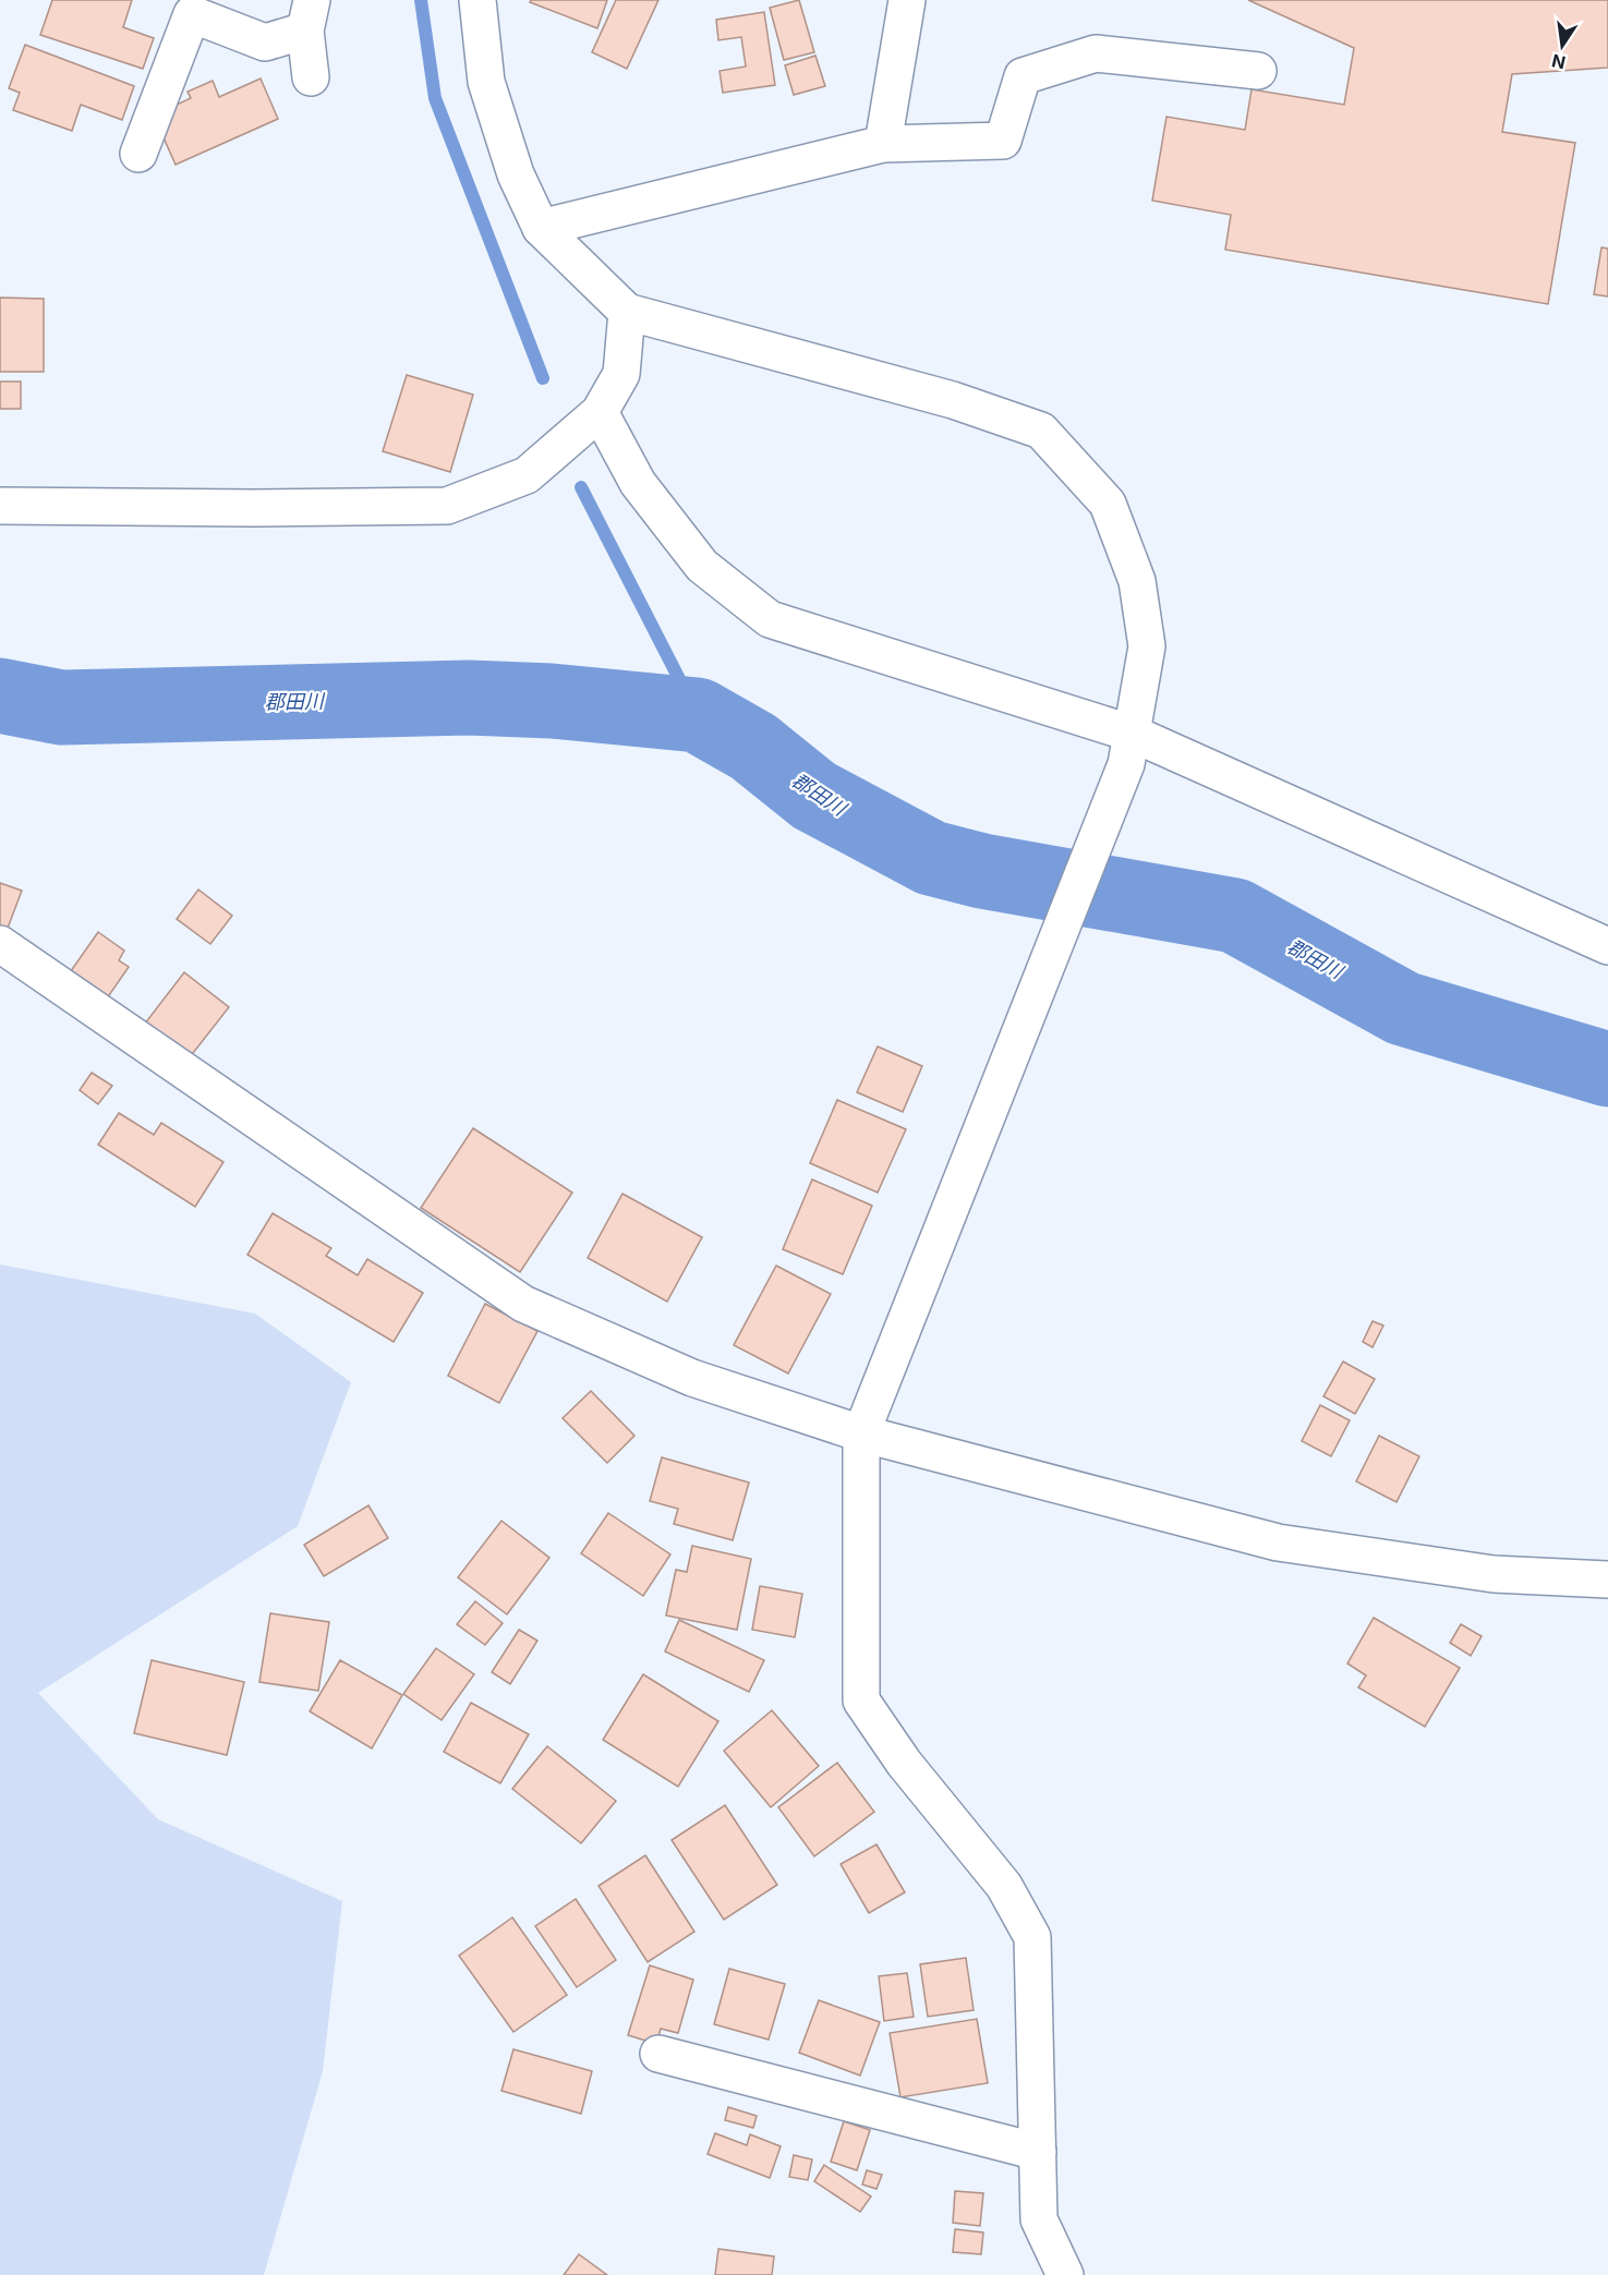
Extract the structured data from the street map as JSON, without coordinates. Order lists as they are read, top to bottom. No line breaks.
{"water":["郡田川"],"north":"bottom"}
